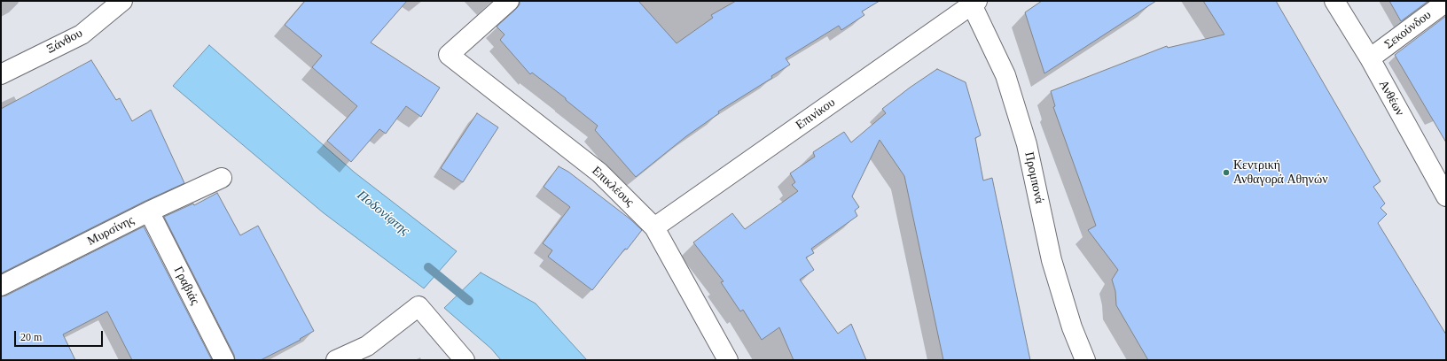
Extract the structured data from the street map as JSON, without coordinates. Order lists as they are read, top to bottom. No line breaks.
{"streets":{"street":["Σεκούνδου","Ξάνθου","Ανθέων","Επινίκου","Προμπονά","Επικλέους","Μυρσίνης","Γραβιάς"]},"crossings":[["Σεκούνδου","Ανθέων"],["Επινίκου","Προμπονά"],["Επινίκου","Επικλέους"],["Μυρσίνης","Γραβιάς"]],"water":["Ποδονίφτης"],"places":["Κεντρική Ανθαγορά Αθηνών"],"scale_bar":"20 m"}
